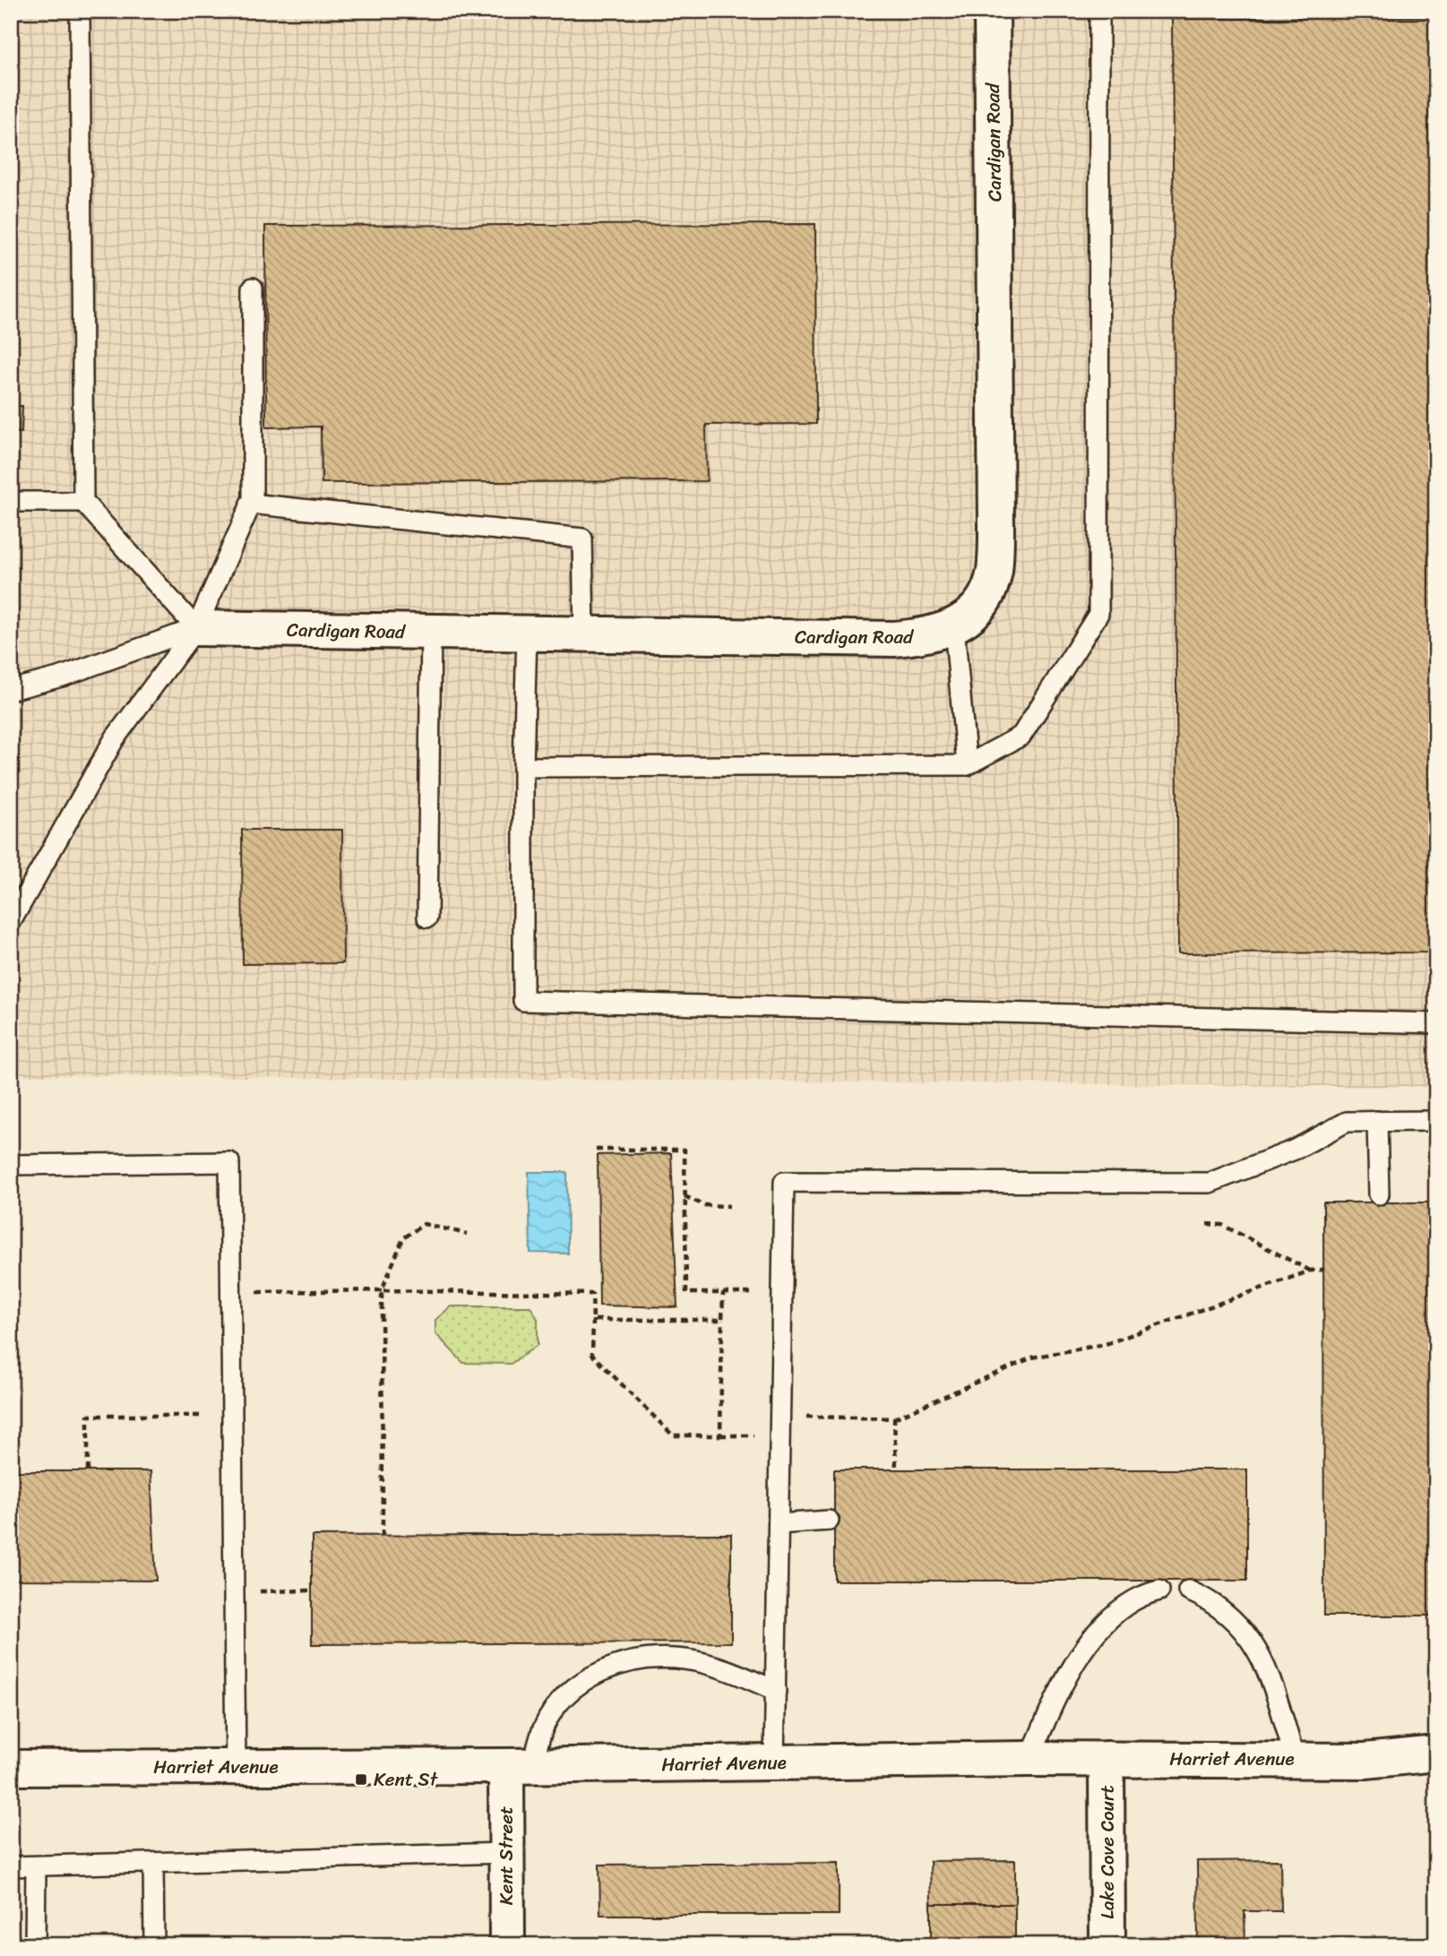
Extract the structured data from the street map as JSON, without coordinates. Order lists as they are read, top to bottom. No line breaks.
{"streets":{"street":["Cardigan Road","Harriet Avenue","Lake Cove Court","Kent Street"]},"crossings":[["Harriet Avenue","Lake Cove Court"],["Harriet Avenue","Kent Street"]],"places":{"transit":["Kent St"]}}
